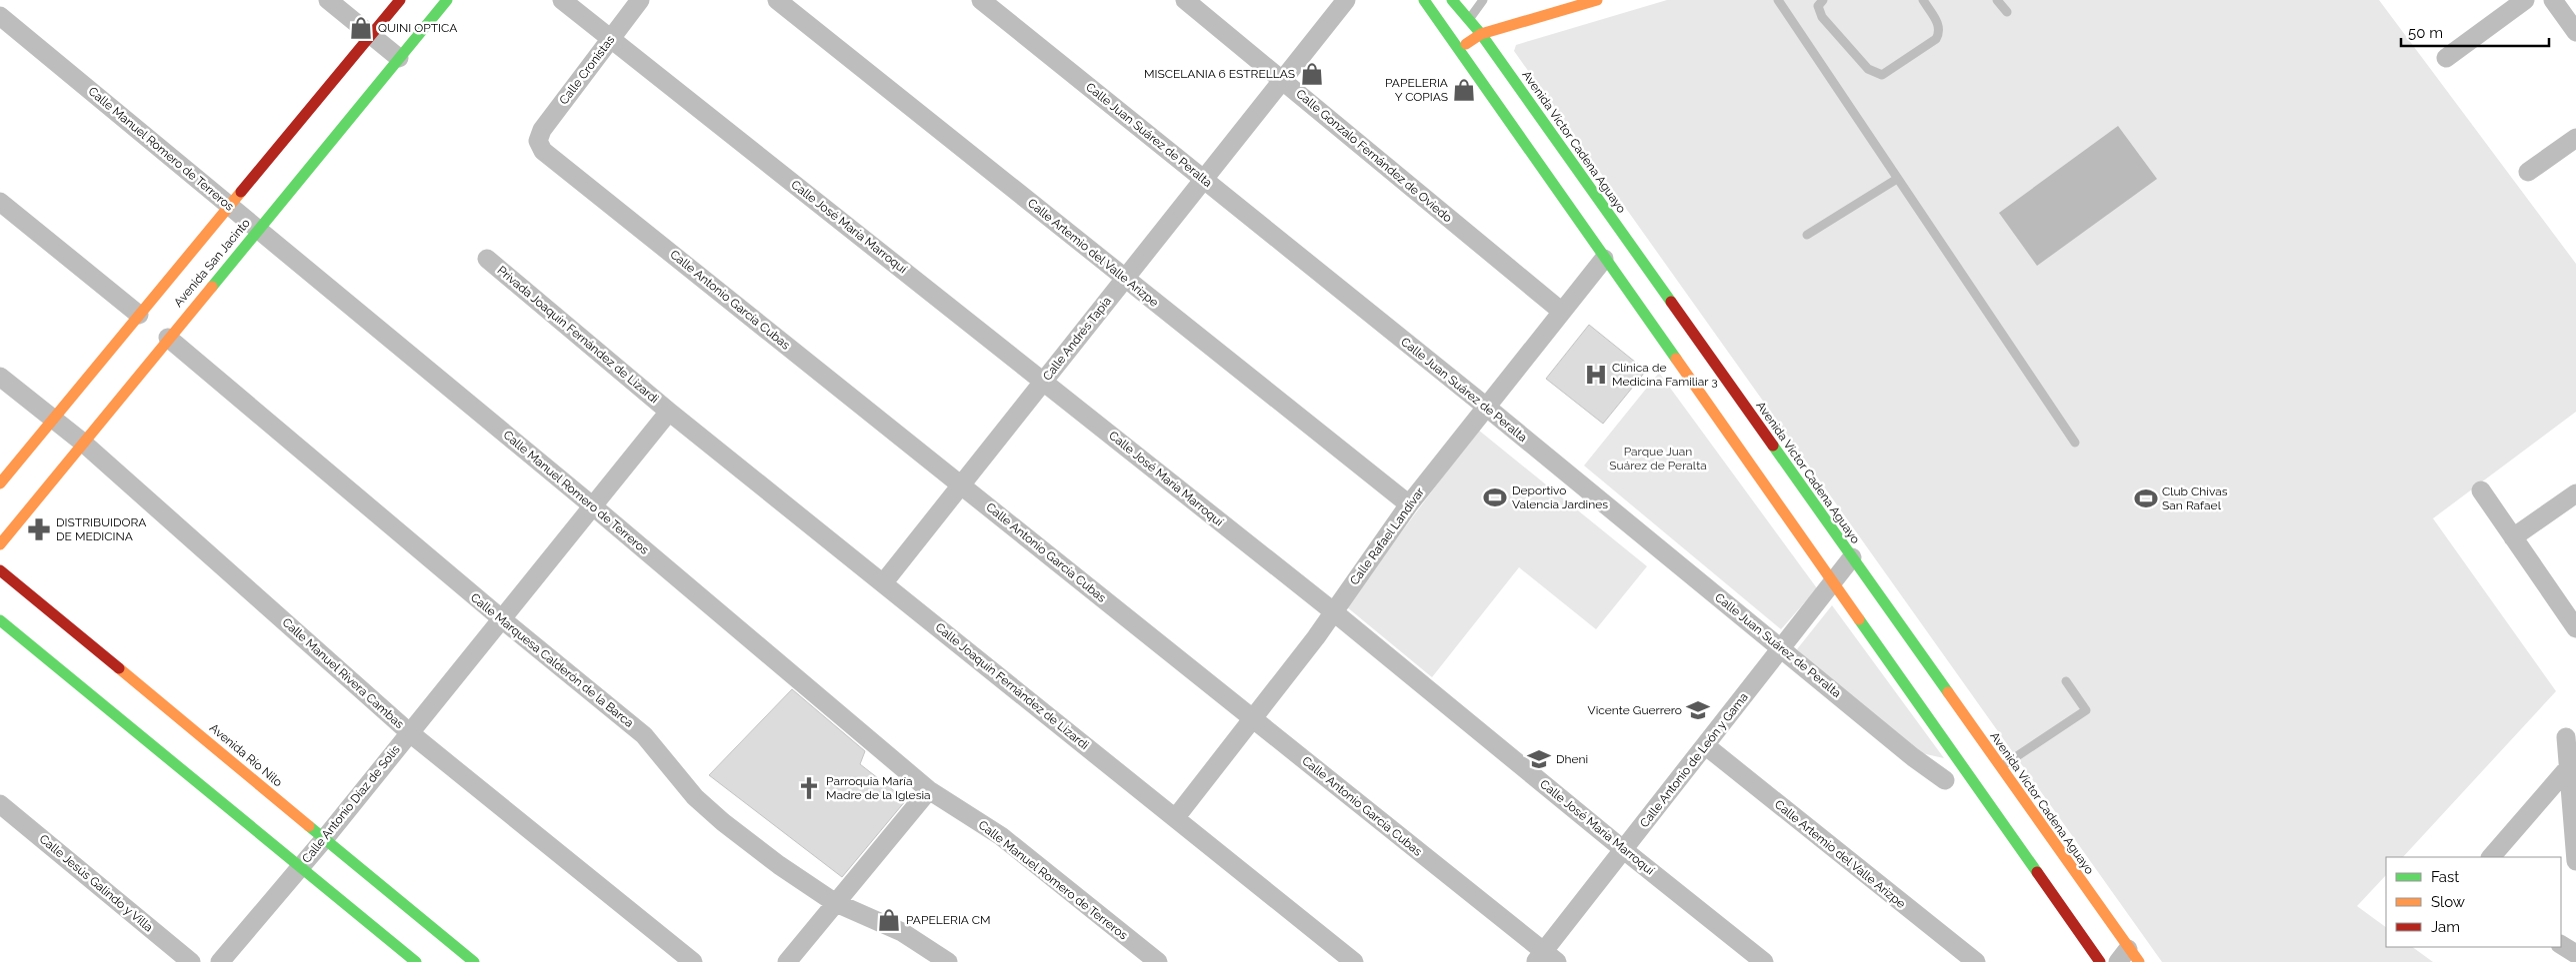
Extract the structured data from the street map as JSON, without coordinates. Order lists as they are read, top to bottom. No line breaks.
{"streets":{"street":["Calle Cronistas","Calle Juan Suárez de Peralta","Avenida Víctor Cadena Aguayo","Calle Manuel Romero de Terreros","Calle Gonzalo Fernández de Oviedo","Calle José María Marroquí","Calle Artemio del Valle Arizpe","Avenida San Jacinto","Calle Antonio García Cubas","Privada Joaquín Fernández de Lizardi","Calle Andrés Tapia","Calle Rafael Landívar","Calle Marquesa Calderón de la Barca","Calle Manuel Rivera Cambas","Calle Joaquín Fernández de Lizardi","Avenida Río Nilo","Calle Antonio de León y Gama","Calle Antonio Díaz de Solís","Calle Jesús Galindo y Villa"]},"crossings":[["Calle Cronistas","Calle José María Marroquí"],["Calle Cronistas","Calle Antonio García Cubas"],["Calle Juan Suárez de Peralta","Calle Andrés Tapia"],["Calle Juan Suárez de Peralta","Calle Rafael Landívar"],["Calle Juan Suárez de Peralta","Calle Antonio de León y Gama"],["Avenida Víctor Cadena Aguayo","Calle Antonio de León y Gama"],["Calle Manuel Romero de Terreros","Avenida San Jacinto"],["Calle Manuel Romero de Terreros","Calle Antonio Díaz de Solís"],["Calle Gonzalo Fernández de Oviedo","Calle Andrés Tapia"],["Calle Gonzalo Fernández de Oviedo","Calle Rafael Landívar"],["Calle José María Marroquí","Calle Andrés Tapia"],["Calle José María Marroquí","Calle Rafael Landívar"],["Calle José María Marroquí","Calle Antonio de León y Gama"],["Calle Artemio del Valle Arizpe","Calle Andrés Tapia"],["Calle Artemio del Valle Arizpe","Calle Rafael Landívar"],["Calle Artemio del Valle Arizpe","Calle Antonio de León y Gama"],["Avenida San Jacinto","Calle Marquesa Calderón de la Barca"],["Avenida San Jacinto","Calle Manuel Rivera Cambas"],["Calle Antonio García Cubas","Calle Andrés Tapia"],["Calle Antonio García Cubas","Calle Rafael Landívar"],["Calle Antonio García Cubas","Calle Antonio de León y Gama"],["Privada Joaquín Fernández de Lizardi","Calle Joaquín Fernández de Lizardi"],["Privada Joaquín Fernández de Lizardi","Calle Antonio Díaz de Solís"],["Calle Andrés Tapia","Calle Joaquín Fernández de Lizardi"],["Calle Rafael Landívar","Calle Joaquín Fernández de Lizardi"],["Calle Marquesa Calderón de la Barca","Calle Antonio Díaz de Solís"],["Calle Manuel Rivera Cambas","Calle Antonio Díaz de Solís"],["Calle Joaquín Fernández de Lizardi","Calle Antonio Díaz de Solís"],["Avenida Río Nilo","Calle Antonio Díaz de Solís"]],"parks":["Parque Juan Suárez de Peralta"],"places":{"shop":["QUINI OPTICA","MISCELANIA 6 ESTRELLAS","PAPELERIA Y COPIAS","PAPELERIA CM"],"hospital":["Clínica de Medicina Familiar 3"],"sports":["Deportivo Valencia Jardines","Club Chivas San Rafael"],"pharmacy":["DISTRIBUIDORA DE MEDICINA"],"school or university":["Vicente Guerrero","Dheni"],"church":["Parroquia María Madre de la Iglesia"]},"legend":["Fast","Slow","Jam"],"scale_bar":"50 m"}
